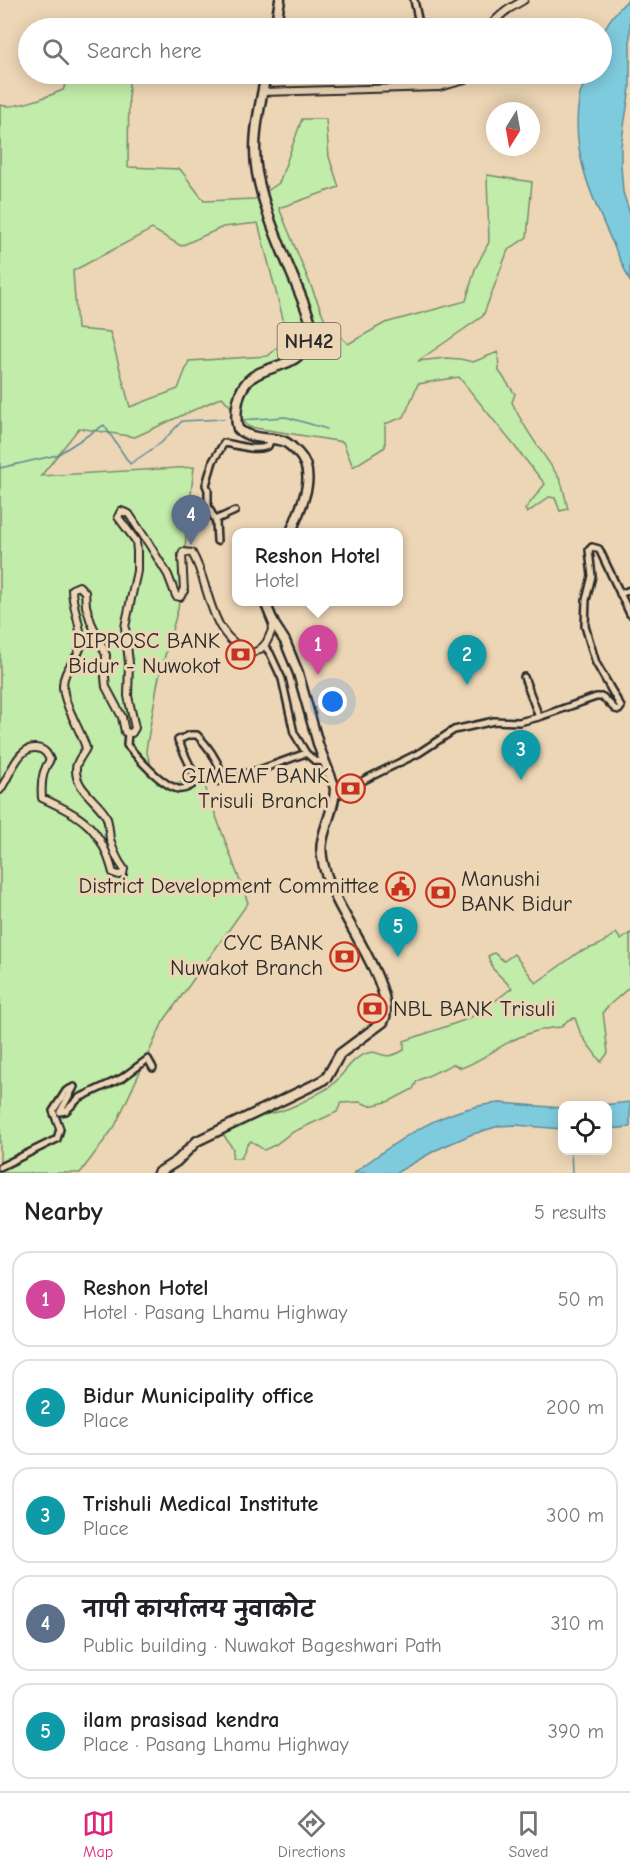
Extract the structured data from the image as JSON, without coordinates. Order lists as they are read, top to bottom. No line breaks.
{"streets":{"main road":["NH42"]},"places":{"bank":["DIPROSC BANK Bidur - Nuwokot","GIMEMF BANK Trisuli Branch","Manushi BANK Bidur","CYC BANK Nuwakot Branch","NBL BANK Trisuli"],"public building":["District Development Committee"]},"north":"bottom","page":{"search":"Search here","pins":["4","1","2","3","5"],"popup":["Reshon Hotel","Hotel"],"heading":["Nearby","5 results"],"list":[{"mark":"1","name":"Reshon Hotel","note":"Hotel · Pasang Lhamu Highway","value":"50 m"},{"mark":"2","name":"Bidur Municipality office","note":"Place","value":"200 m"},{"mark":"3","name":"Trishuli Medical Institute","note":"Place","value":"300 m"},{"mark":"4","name":"नापी कार्यालय नुवाकोट","note":"Public building · Nuwakot Bageshwari Path","value":"310 m"},{"mark":"5","name":"ilam prasisad kendra","note":"Place · Pasang Lhamu Highway","value":"390 m"}],"nav":["Map","Directions","Saved"]}}
